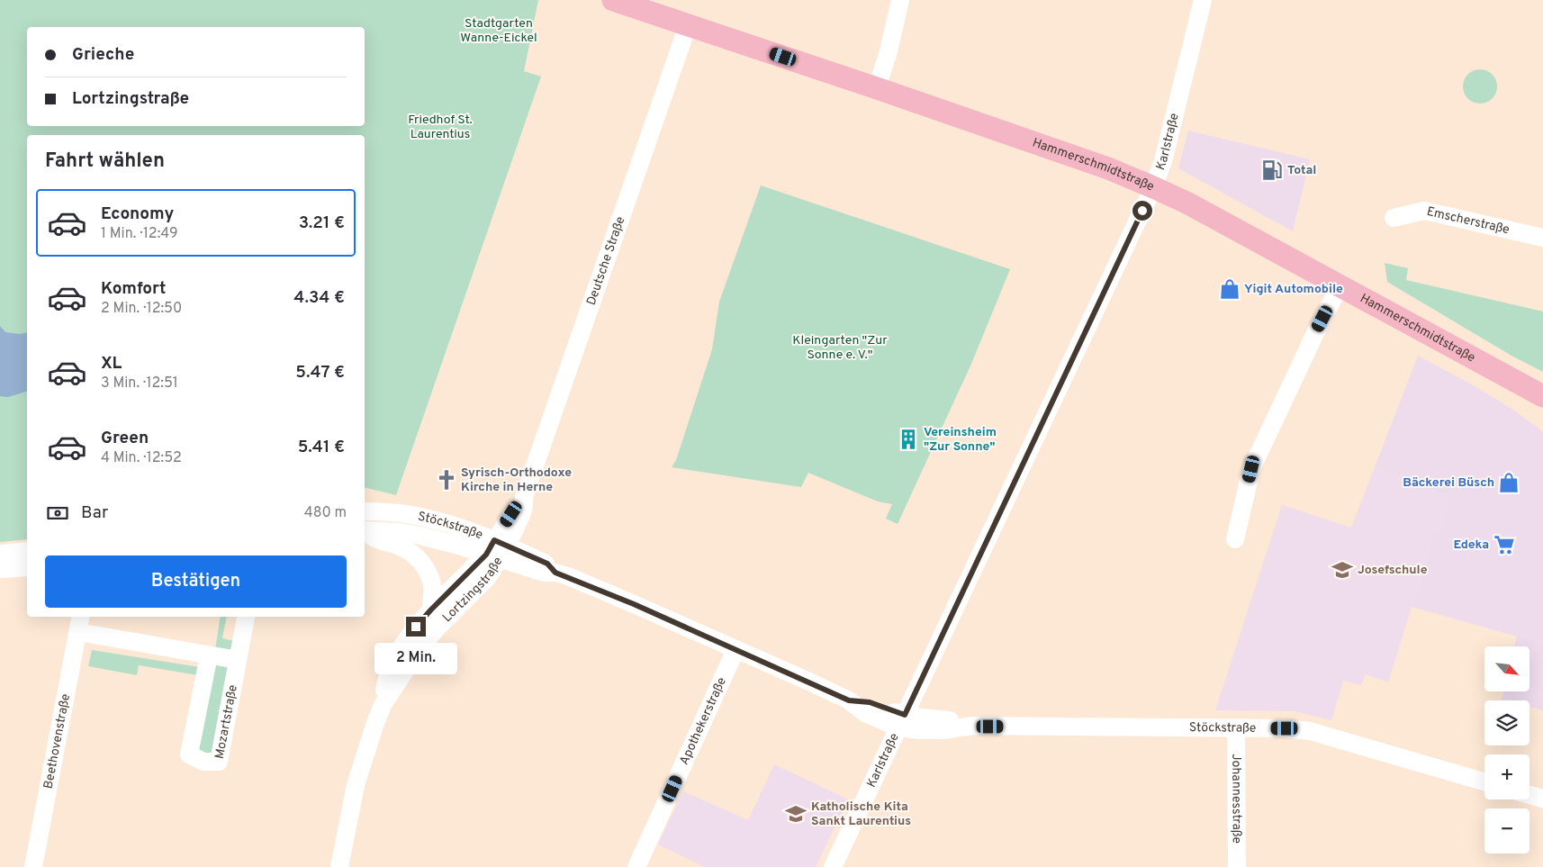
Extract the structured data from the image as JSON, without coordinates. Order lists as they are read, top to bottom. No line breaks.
{"streets":{"main road":["Hammerschmidtstraße"],"street":["Karlstraße","Emscherstraße","Deutsche Straße","Stöckstraße","Lortzingstraße","Mozartstraße","Apothekerstraße","Beethovenstraße","Johannesstraße"]},"crossings":[["Karlstraße","Hammerschmidtstraße"],["Karlstraße","Stöckstraße"],["Hammerschmidtstraße","Deutsche Straße"],["Deutsche Straße","Lortzingstraße"],["Stöckstraße","Lortzingstraße"],["Stöckstraße","Apothekerstraße"],["Stöckstraße","Johannesstraße"]],"parks":["Stadtgarten Wanne-Eickel","Friedhof St. Laurentius","Kleingarten \"Zur Sonne e. V.\""],"places":{"fuel station":["Total"],"shop":["Yigit Automobile","Bäckerei Büsch"],"building":["Vereinsheim \"Zur Sonne\""],"church":["Syrisch-Orthodoxe Kirche in Herne"],"supermarket":["Edeka"],"school or university":["Josefschule","Katholische Kita Sankt Laurentius"]},"north":"bottom right","page":{"banner":["Grieche","Lortzingstraße"],"heading":"Fahrt wählen","list":[{"name":"Economy","note":"1 Min. · 12:49","value":"3.21 €"},{"name":"Komfort","note":"2 Min. · 12:50","value":"4.34 €"},{"name":"XL","note":"3 Min. · 12:51","value":"5.47 €"},{"name":"Green","note":"4 Min. · 12:52","value":"5.41 €"}],"pay":["Bar","480 m"],"buttons":"Bestätigen","bubble":"2 Min.","map_buttons":["+","−"]}}
